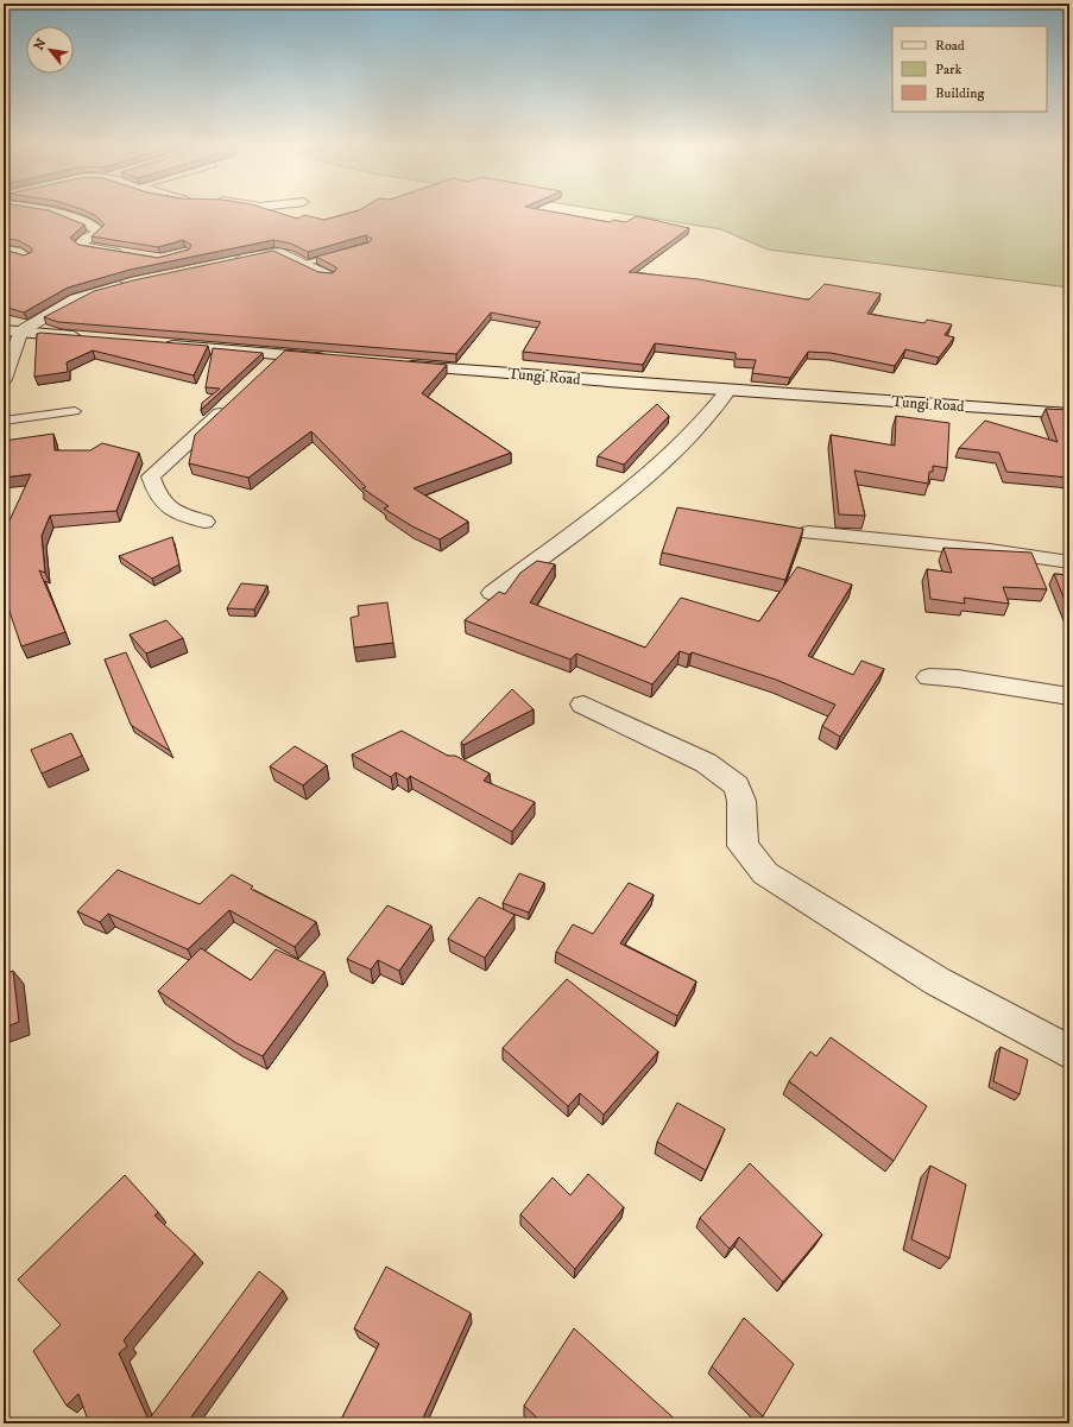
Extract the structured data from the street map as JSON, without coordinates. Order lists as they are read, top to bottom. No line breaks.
{"streets":{"street":["Tungi Road"]},"legend":["Road","Park","Building"],"north":"top left"}
